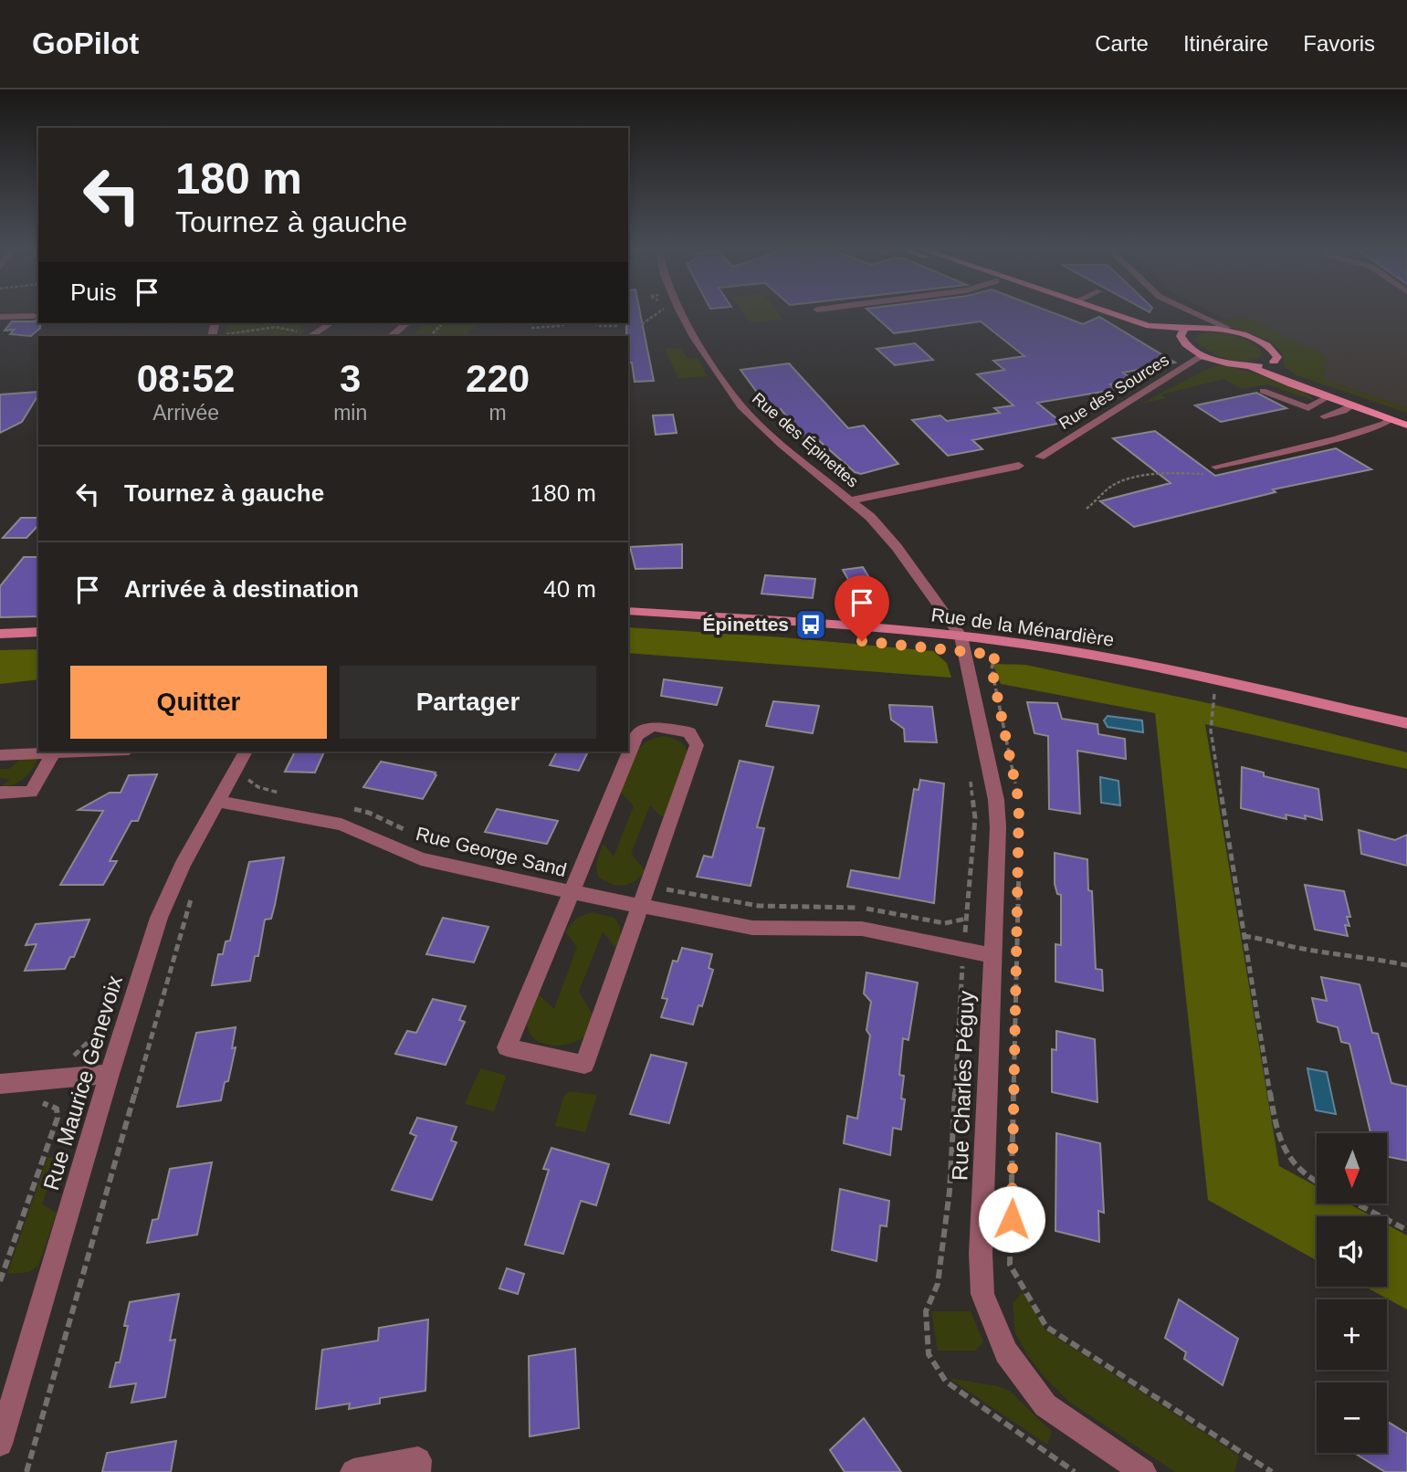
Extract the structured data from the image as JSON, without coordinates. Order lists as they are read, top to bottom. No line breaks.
{"streets":{"main road":["Rue de la Ménardière"],"street":["Rue des Sources","Rue des Épinettes","Rue George Sand","Rue Maurice Genevoix","Rue Charles Péguy"]},"crossings":[["Rue des Épinettes","Rue de la Ménardière"],["Rue des Épinettes","Rue Charles Péguy"],["Rue de la Ménardière","Rue Charles Péguy"],["Rue George Sand","Rue Maurice Genevoix"],["Rue George Sand","Rue Charles Péguy"]],"places":{"bus stop":["Épinettes"]},"north":"bottom","page":{"header":"GoPilot","nav":["Carte","Itinéraire","Favoris"],"turn":["180 m","Tournez à gauche"],"then":"Puis","eta":["08:52","Arrivée","3","min","220","m"],"list":[{"name":"Tournez à gauche","value":"180 m"},{"name":"Arrivée à destination","value":"40 m"}],"buttons":["Quitter","Partager"],"map_buttons":["+","−"]}}
